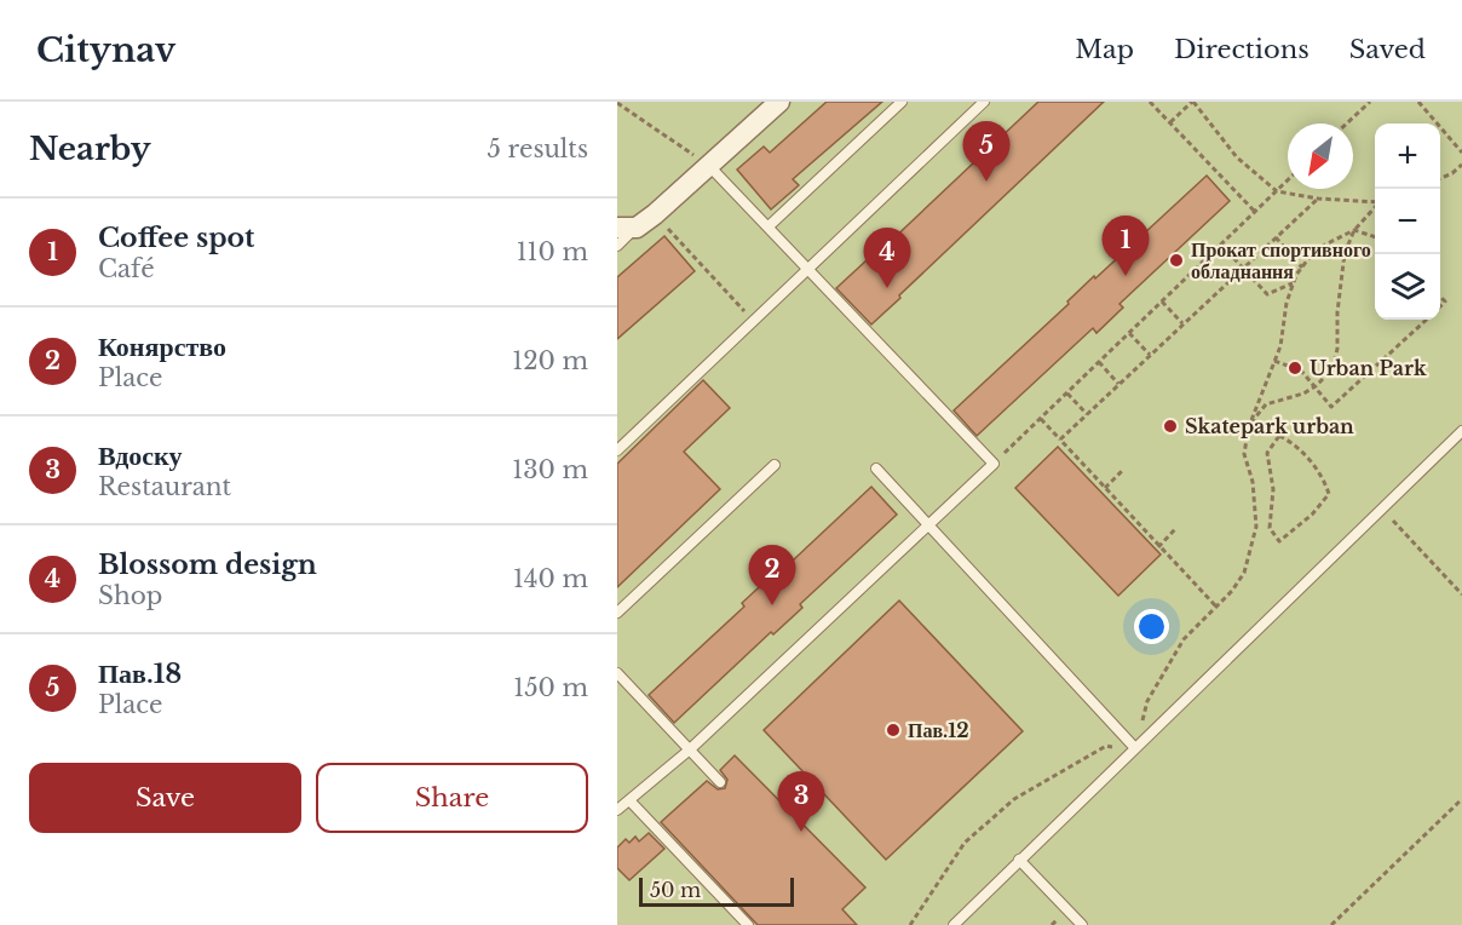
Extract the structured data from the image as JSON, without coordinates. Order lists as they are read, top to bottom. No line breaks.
{"places":["Прокат спортивного обладнання","Urban Park","Skatepark urban","Пав.12"],"scale_bar":"50 m","north":"bottom left","page":{"header":"Citynav","nav":["Map","Directions","Saved"],"heading":["Nearby","5 results"],"pins":["5","1","4","2","3"],"map_buttons":["+","−"],"list":[{"mark":"1","name":"Coffee spot","note":"Café","value":"110 m"},{"mark":"2","name":"Конярство","note":"Place","value":"120 m"},{"mark":"3","name":"Вдоску","note":"Restaurant","value":"130 m"},{"mark":"4","name":"Blossom design","note":"Shop","value":"140 m"},{"mark":"5","name":"Пав.18","note":"Place","value":"150 m"}],"buttons":["Save","Share"],"scale":"50 m"}}
